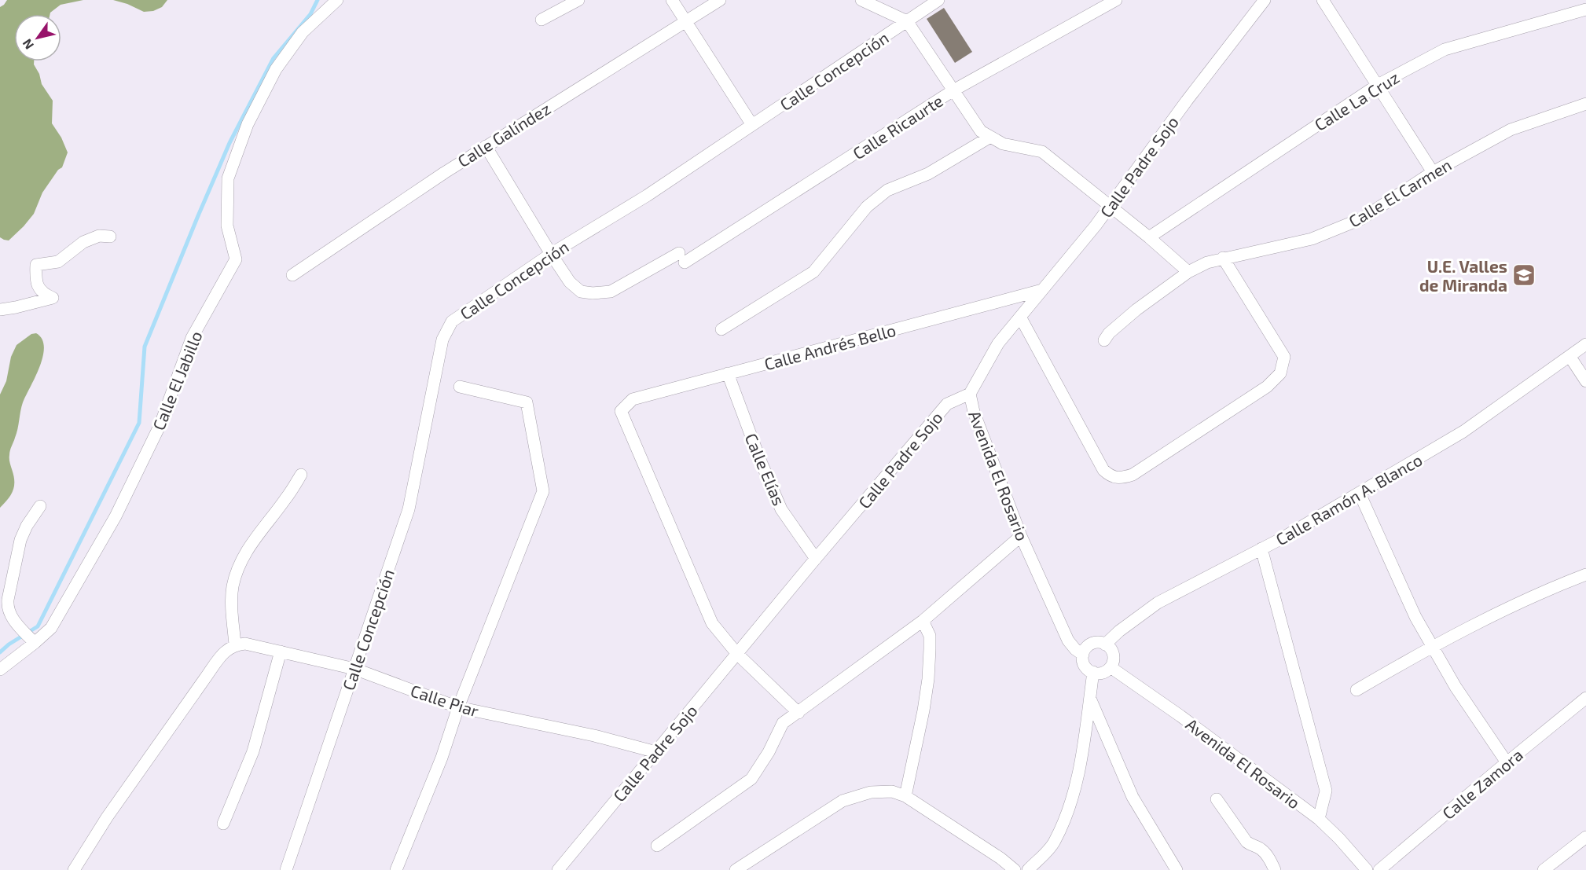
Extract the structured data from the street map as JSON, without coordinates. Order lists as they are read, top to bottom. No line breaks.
{"streets":{"street":["Calle Concepción","Calle La Cruz","Calle Ricaurte","Calle Galíndez","Calle Padre Sojo","Calle El Carmen","Calle Andrés Bello","Calle El Jabillo","Calle Elías","Avenida El Rosario","Calle Ramón A. Blanco","Calle Piar","Calle Zamora"]},"crossings":[["Calle Concepción","Calle Ricaurte"],["Calle Concepción","Calle Piar"],["Calle Ricaurte","Calle Galíndez"],["Calle Padre Sojo","Calle Andrés Bello"],["Calle Padre Sojo","Calle Elías"],["Calle Padre Sojo","Avenida El Rosario"],["Calle Padre Sojo","Calle Piar"],["Calle Andrés Bello","Calle Elías"],["Avenida El Rosario","Calle Ramón A. Blanco"]],"places":{"school or university":["U.E. Valles de Miranda"]},"north":"bottom left"}
